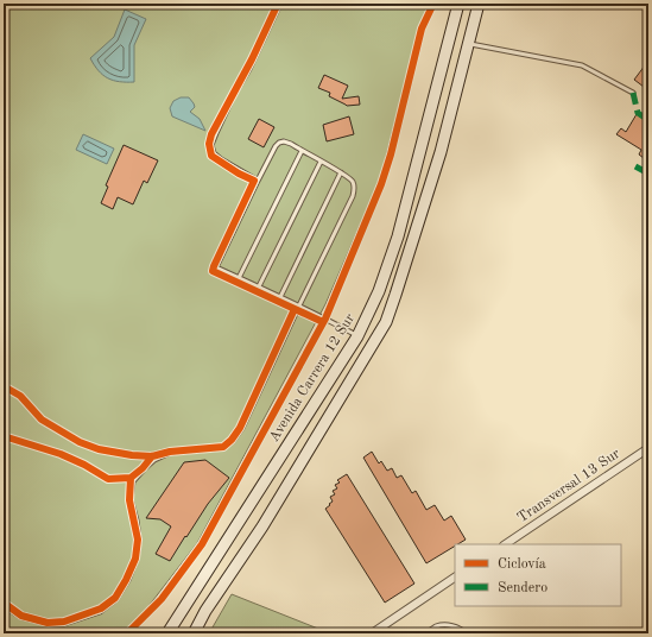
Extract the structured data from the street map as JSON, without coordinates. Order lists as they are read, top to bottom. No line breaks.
{"streets":{"street":["Avenida Carrera 12 Sur","Transversal 13 Sur"]},"legend":["Ciclovía","Sendero"]}
